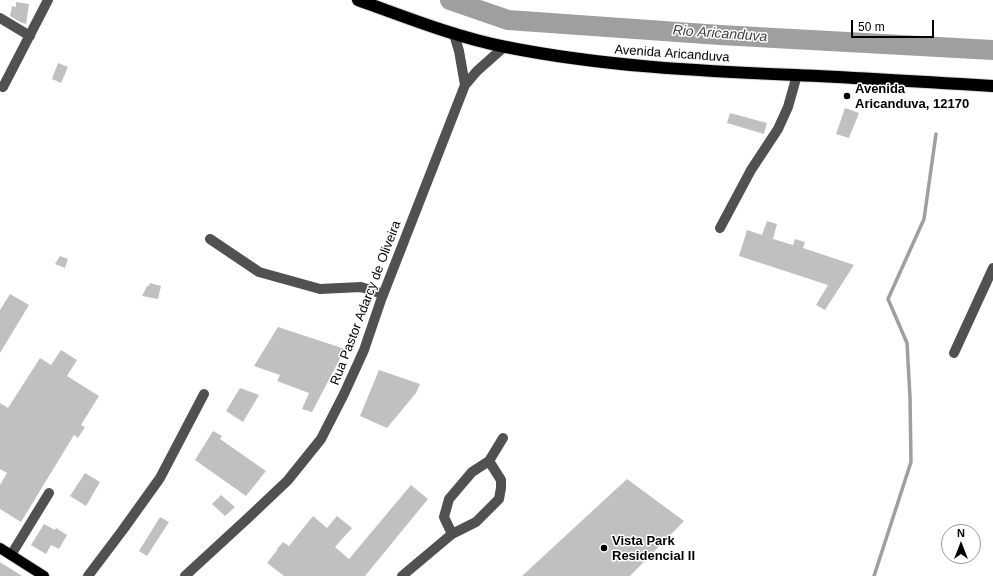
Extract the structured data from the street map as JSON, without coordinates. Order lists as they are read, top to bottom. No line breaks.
{"streets":{"highway":["Avenida Aricanduva"],"street":["Rua Pastor Adarcy de Oliveira"]},"crossings":[["Avenida Aricanduva","Rua Pastor Adarcy de Oliveira"]],"water":["Rio Aricanduva"],"places":["Avenida Aricanduva, 12170","Vista Park Residencial II"],"scale_bar":"50 m","north":"top"}
